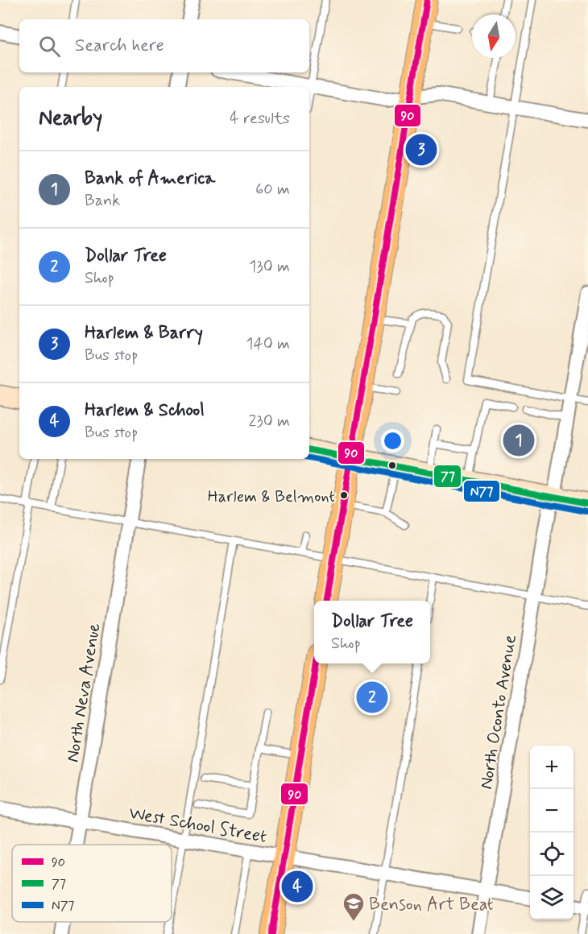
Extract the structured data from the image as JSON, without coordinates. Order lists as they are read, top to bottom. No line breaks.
{"streets":{"street":["North Neva Avenue","North Oconto Avenue","West School Street"]},"crossings":[["North Neva Avenue","West School Street"],["North Oconto Avenue","West School Street"]],"places":{"other":["Harlem & Belmont"],"school or university":["Benson Art Beat"]},"lines":["transit line 90","transit line 77","transit line N77"],"legend":["90","77","N77"],"north":"bottom","page":{"search":"Search here","heading":["Nearby","4 results"],"pins":["3","1","2","4"],"list":[{"mark":"1","name":"Bank of America","note":"Bank","value":"60 m"},{"mark":"2","name":"Dollar Tree","note":"Shop","value":"130 m"},{"mark":"3","name":"Harlem & Barry","note":"Bus stop","value":"140 m"},{"mark":"4","name":"Harlem & School","note":"Bus stop","value":"230 m"}],"popup":["Dollar Tree","Shop"],"map_buttons":["+","−"]}}
